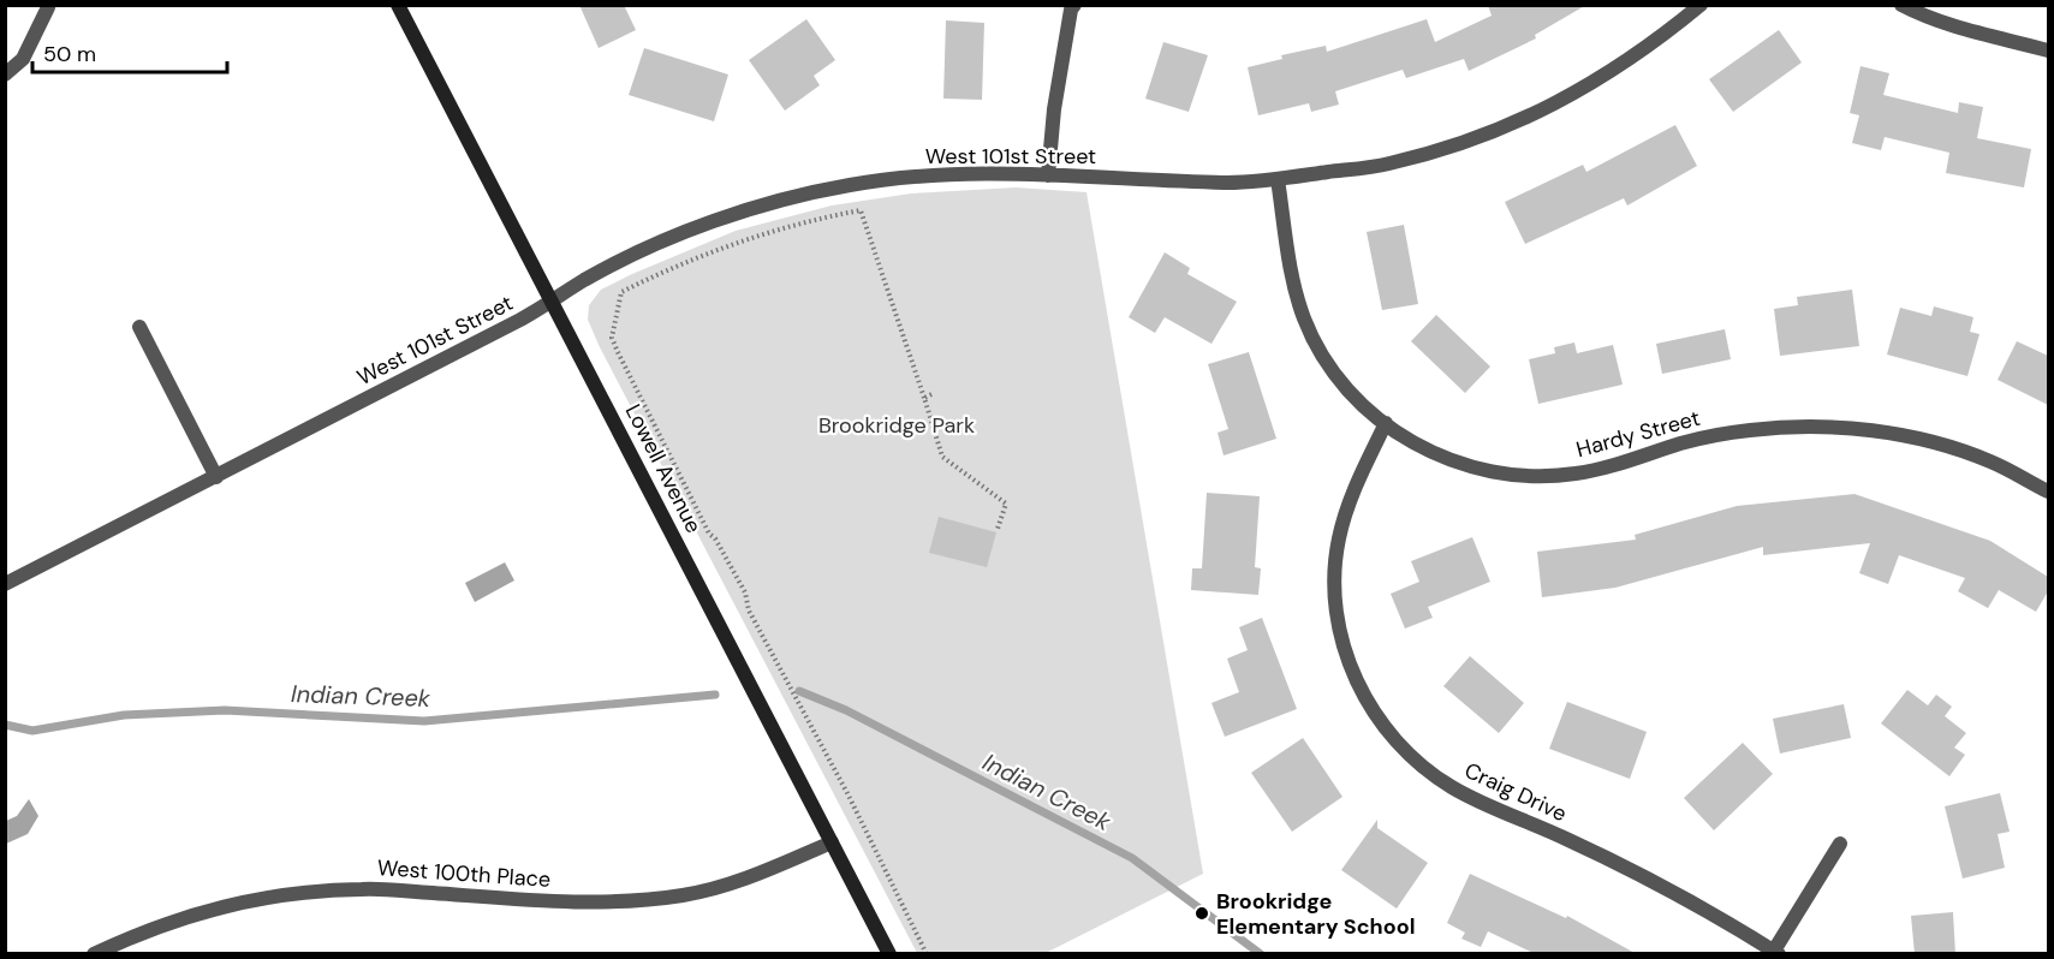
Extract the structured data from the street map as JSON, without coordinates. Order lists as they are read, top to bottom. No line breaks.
{"streets":{"street":["West 101st Street","Hardy Street","Lowell Avenue","Craig Drive","West 100th Place"]},"crossings":[["West 101st Street","Hardy Street"],["West 101st Street","Lowell Avenue"],["Hardy Street","Craig Drive"],["Lowell Avenue","West 100th Place"]],"water":["Indian Creek"],"parks":["Brookridge Park"],"places":["Brookridge Elementary School"],"scale_bar":"50 m"}
